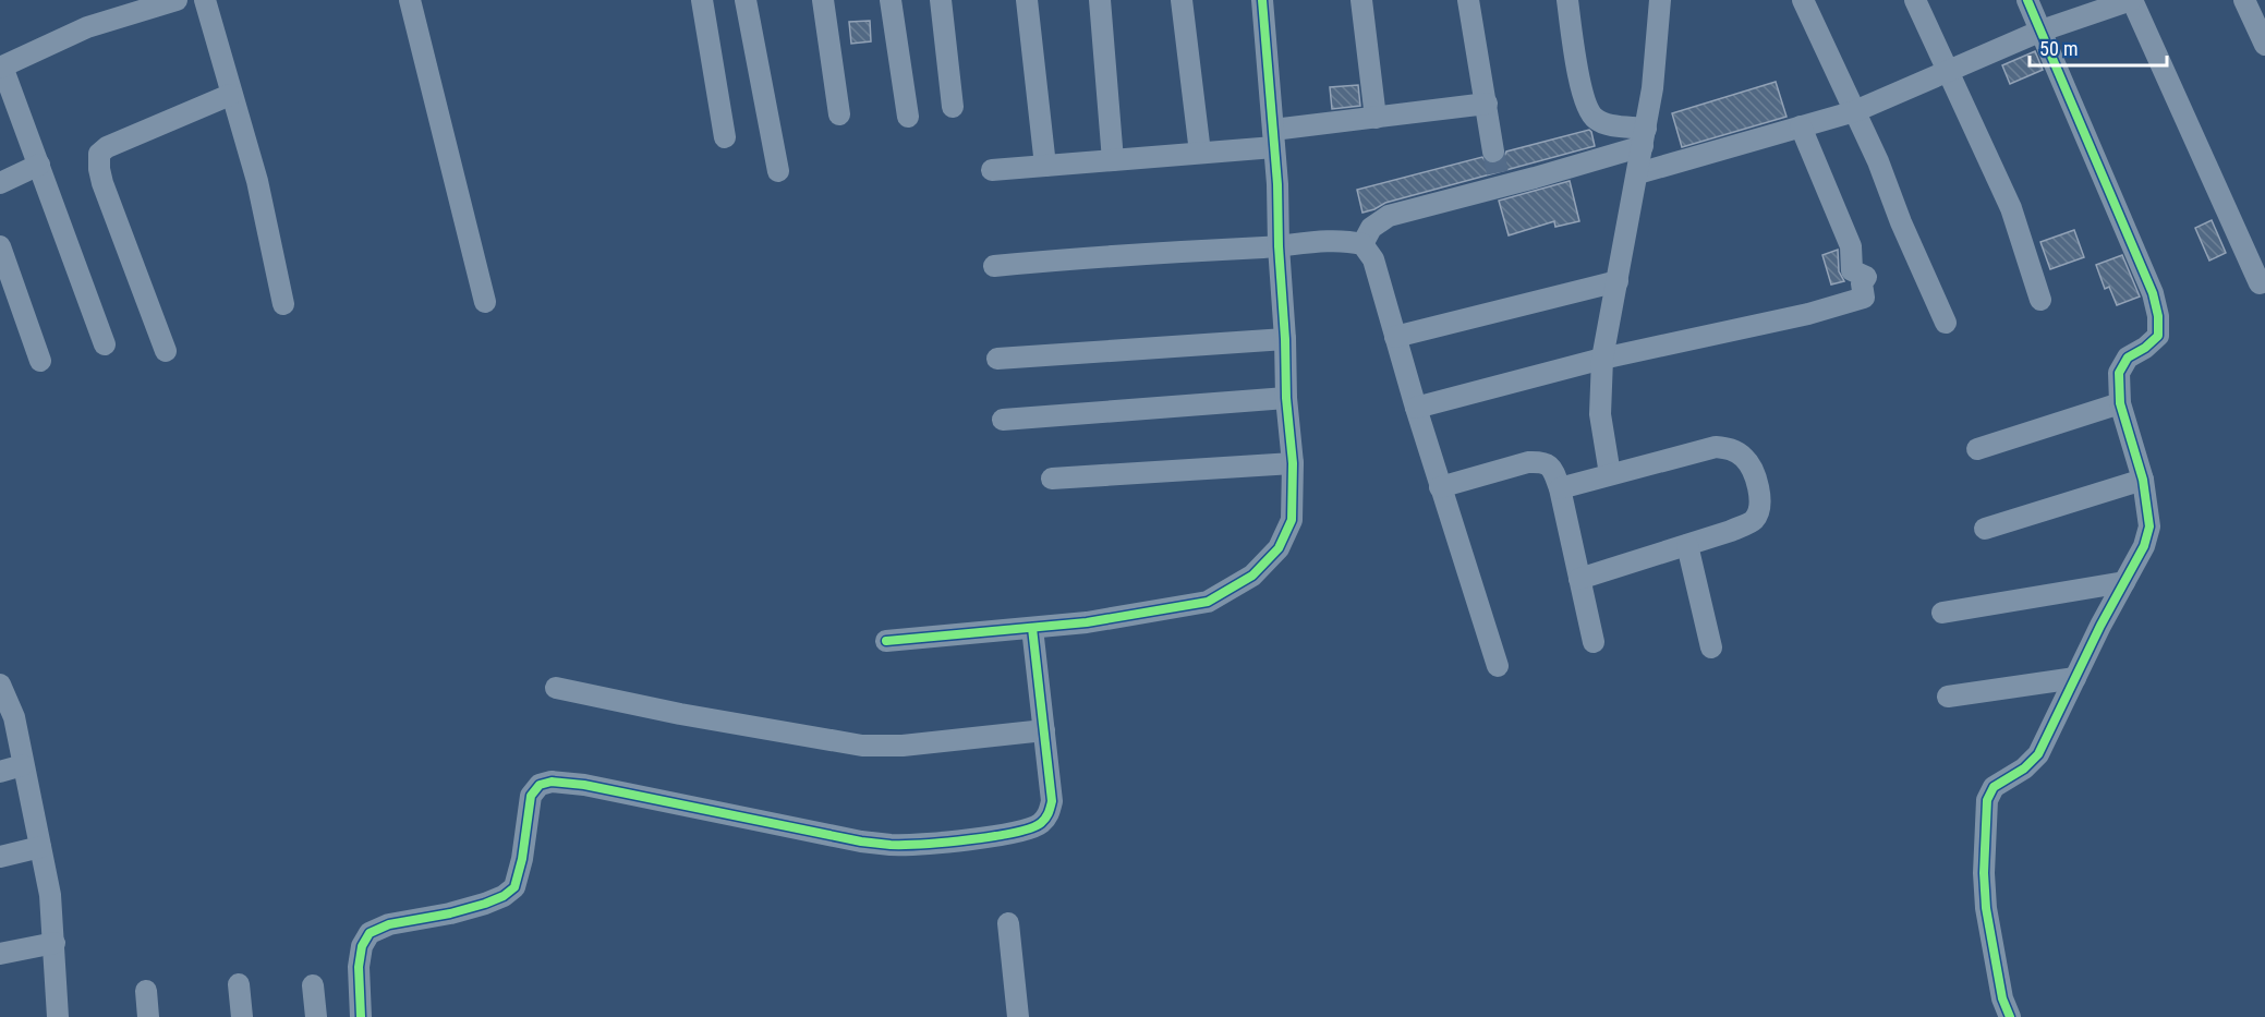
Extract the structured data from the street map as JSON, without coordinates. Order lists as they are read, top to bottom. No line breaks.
{"scale_bar":"50 m"}
